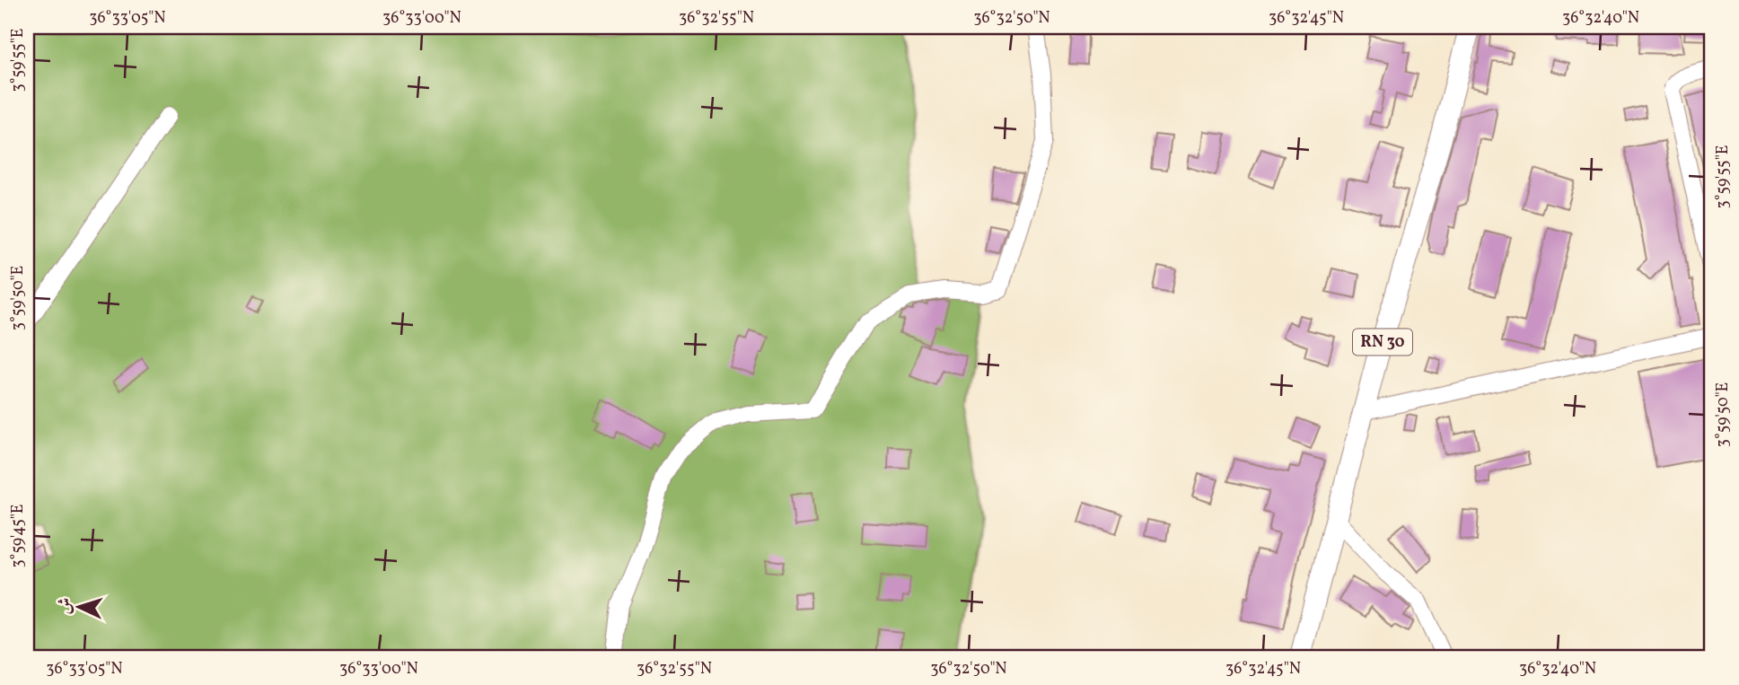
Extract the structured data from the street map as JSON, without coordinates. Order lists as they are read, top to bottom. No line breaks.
{"streets":{"main road":["RN 30"]},"north":"left","coordinates":["36°33'05\"N","36°33'00\"N","36°32'55\"N","36°32'50\"N","36°32'45\"N","36°32'40\"N","3°59'55\"E","3°59'50\"E","3°59'45\"E"]}
